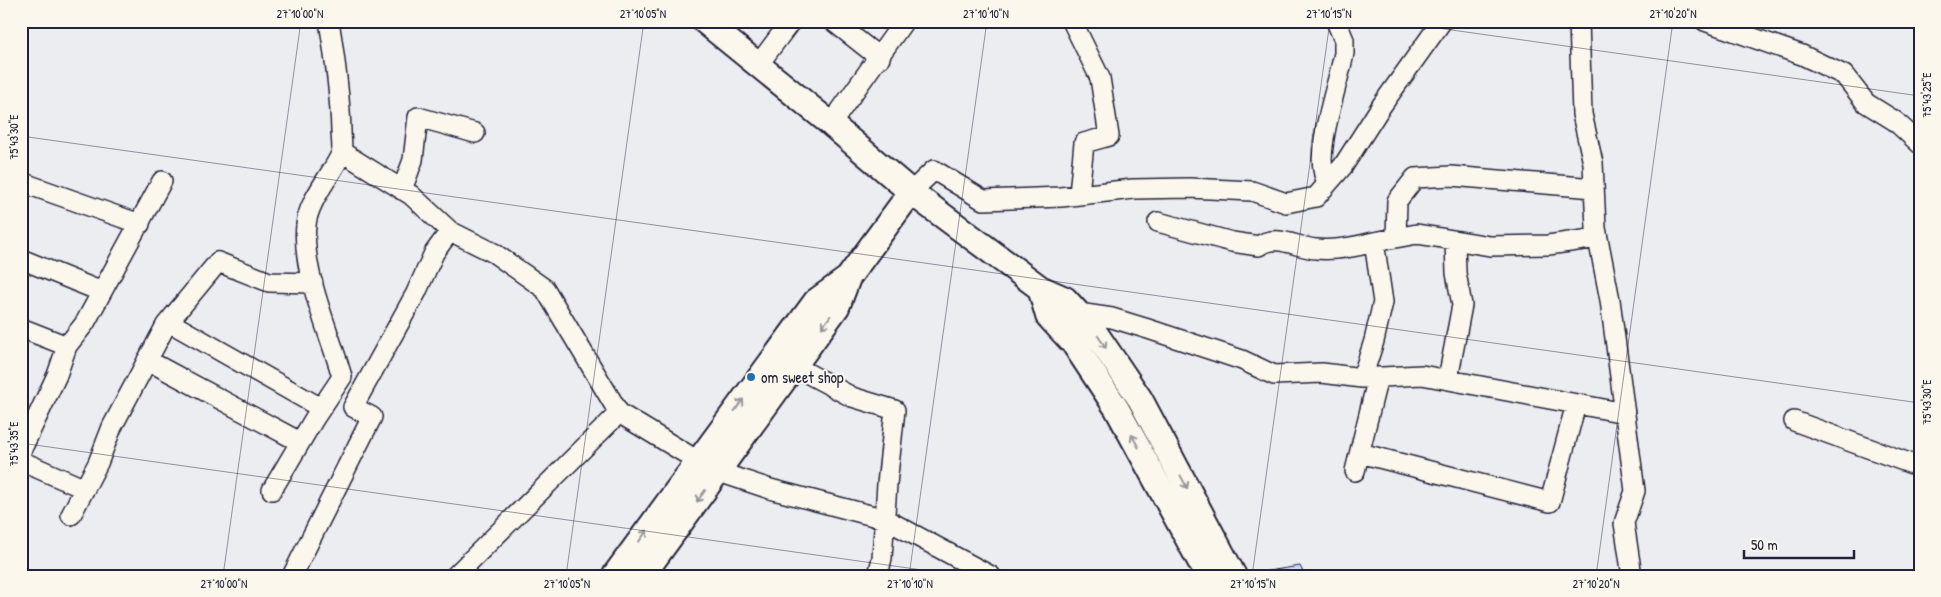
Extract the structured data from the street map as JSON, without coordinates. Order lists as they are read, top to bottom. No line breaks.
{"places":["om sweet shop"],"scale_bar":"50 m","coordinates":["27°10'00\"N","27°10'05\"N","27°10'10\"N","27°10'15\"N","27°10'20\"N","75°43'25\"E","75°43'30\"E","75°43'35\"E"]}
